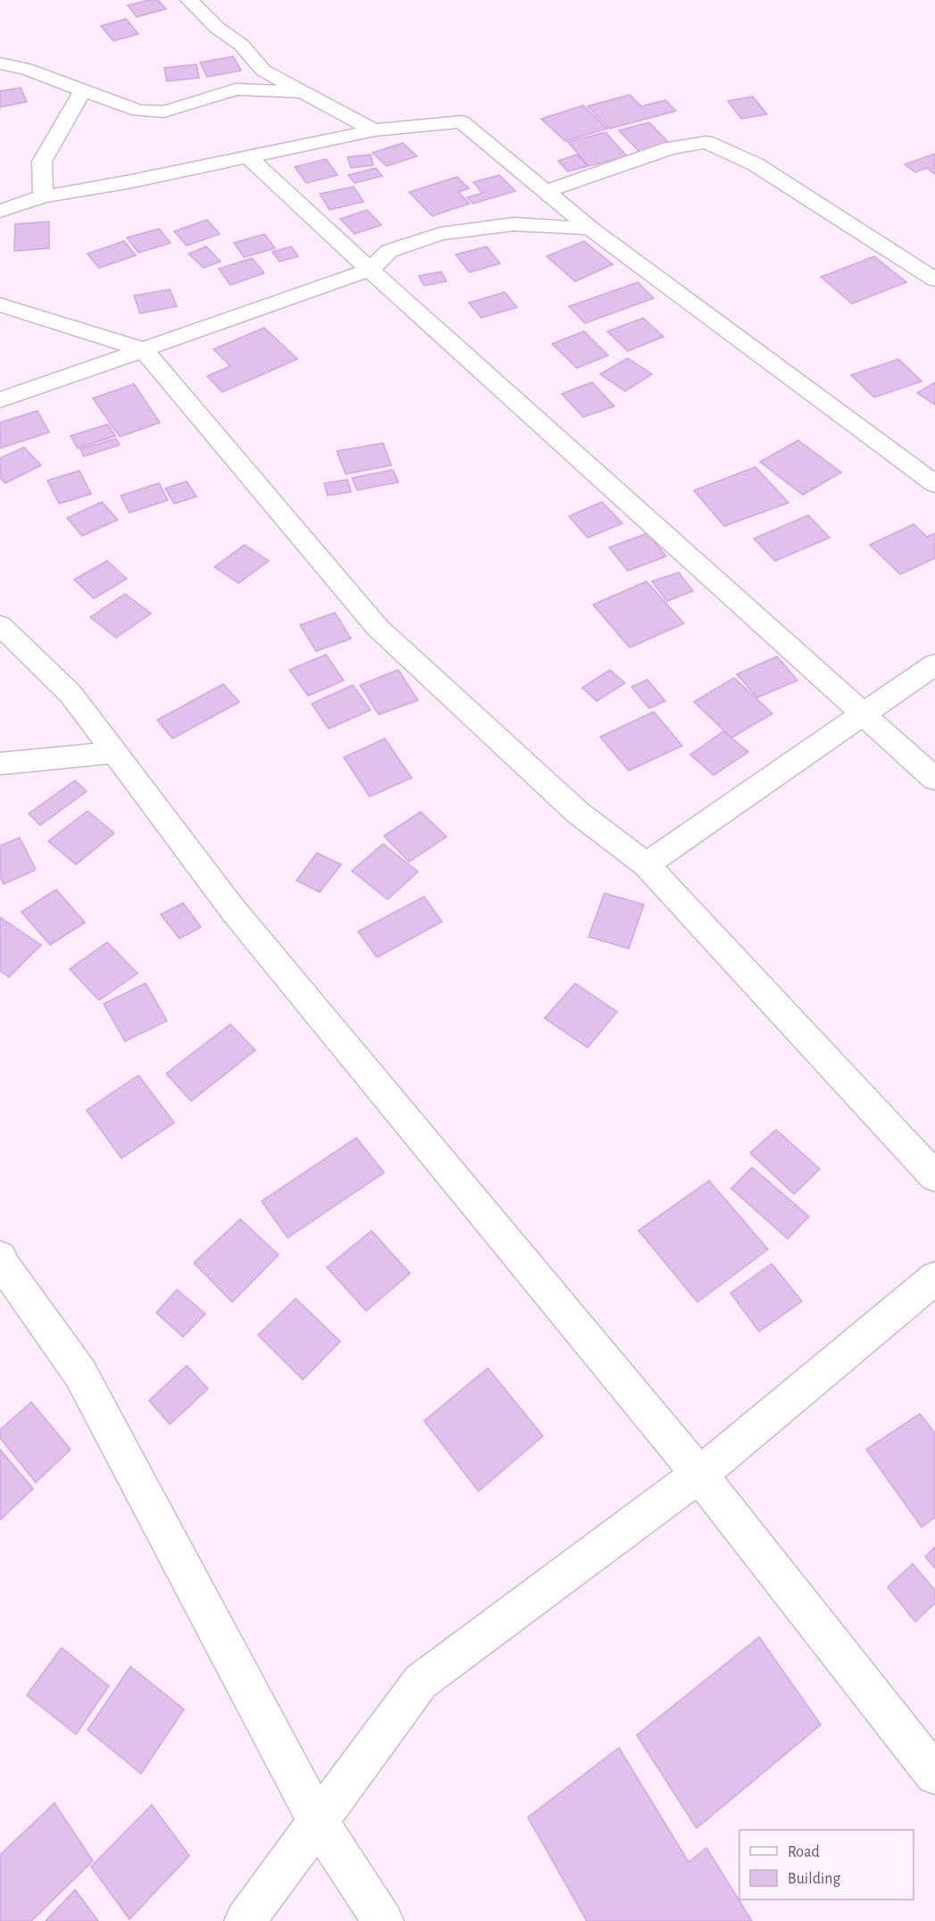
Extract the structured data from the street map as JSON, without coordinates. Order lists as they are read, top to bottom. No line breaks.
{"legend":["Road","Building"]}
